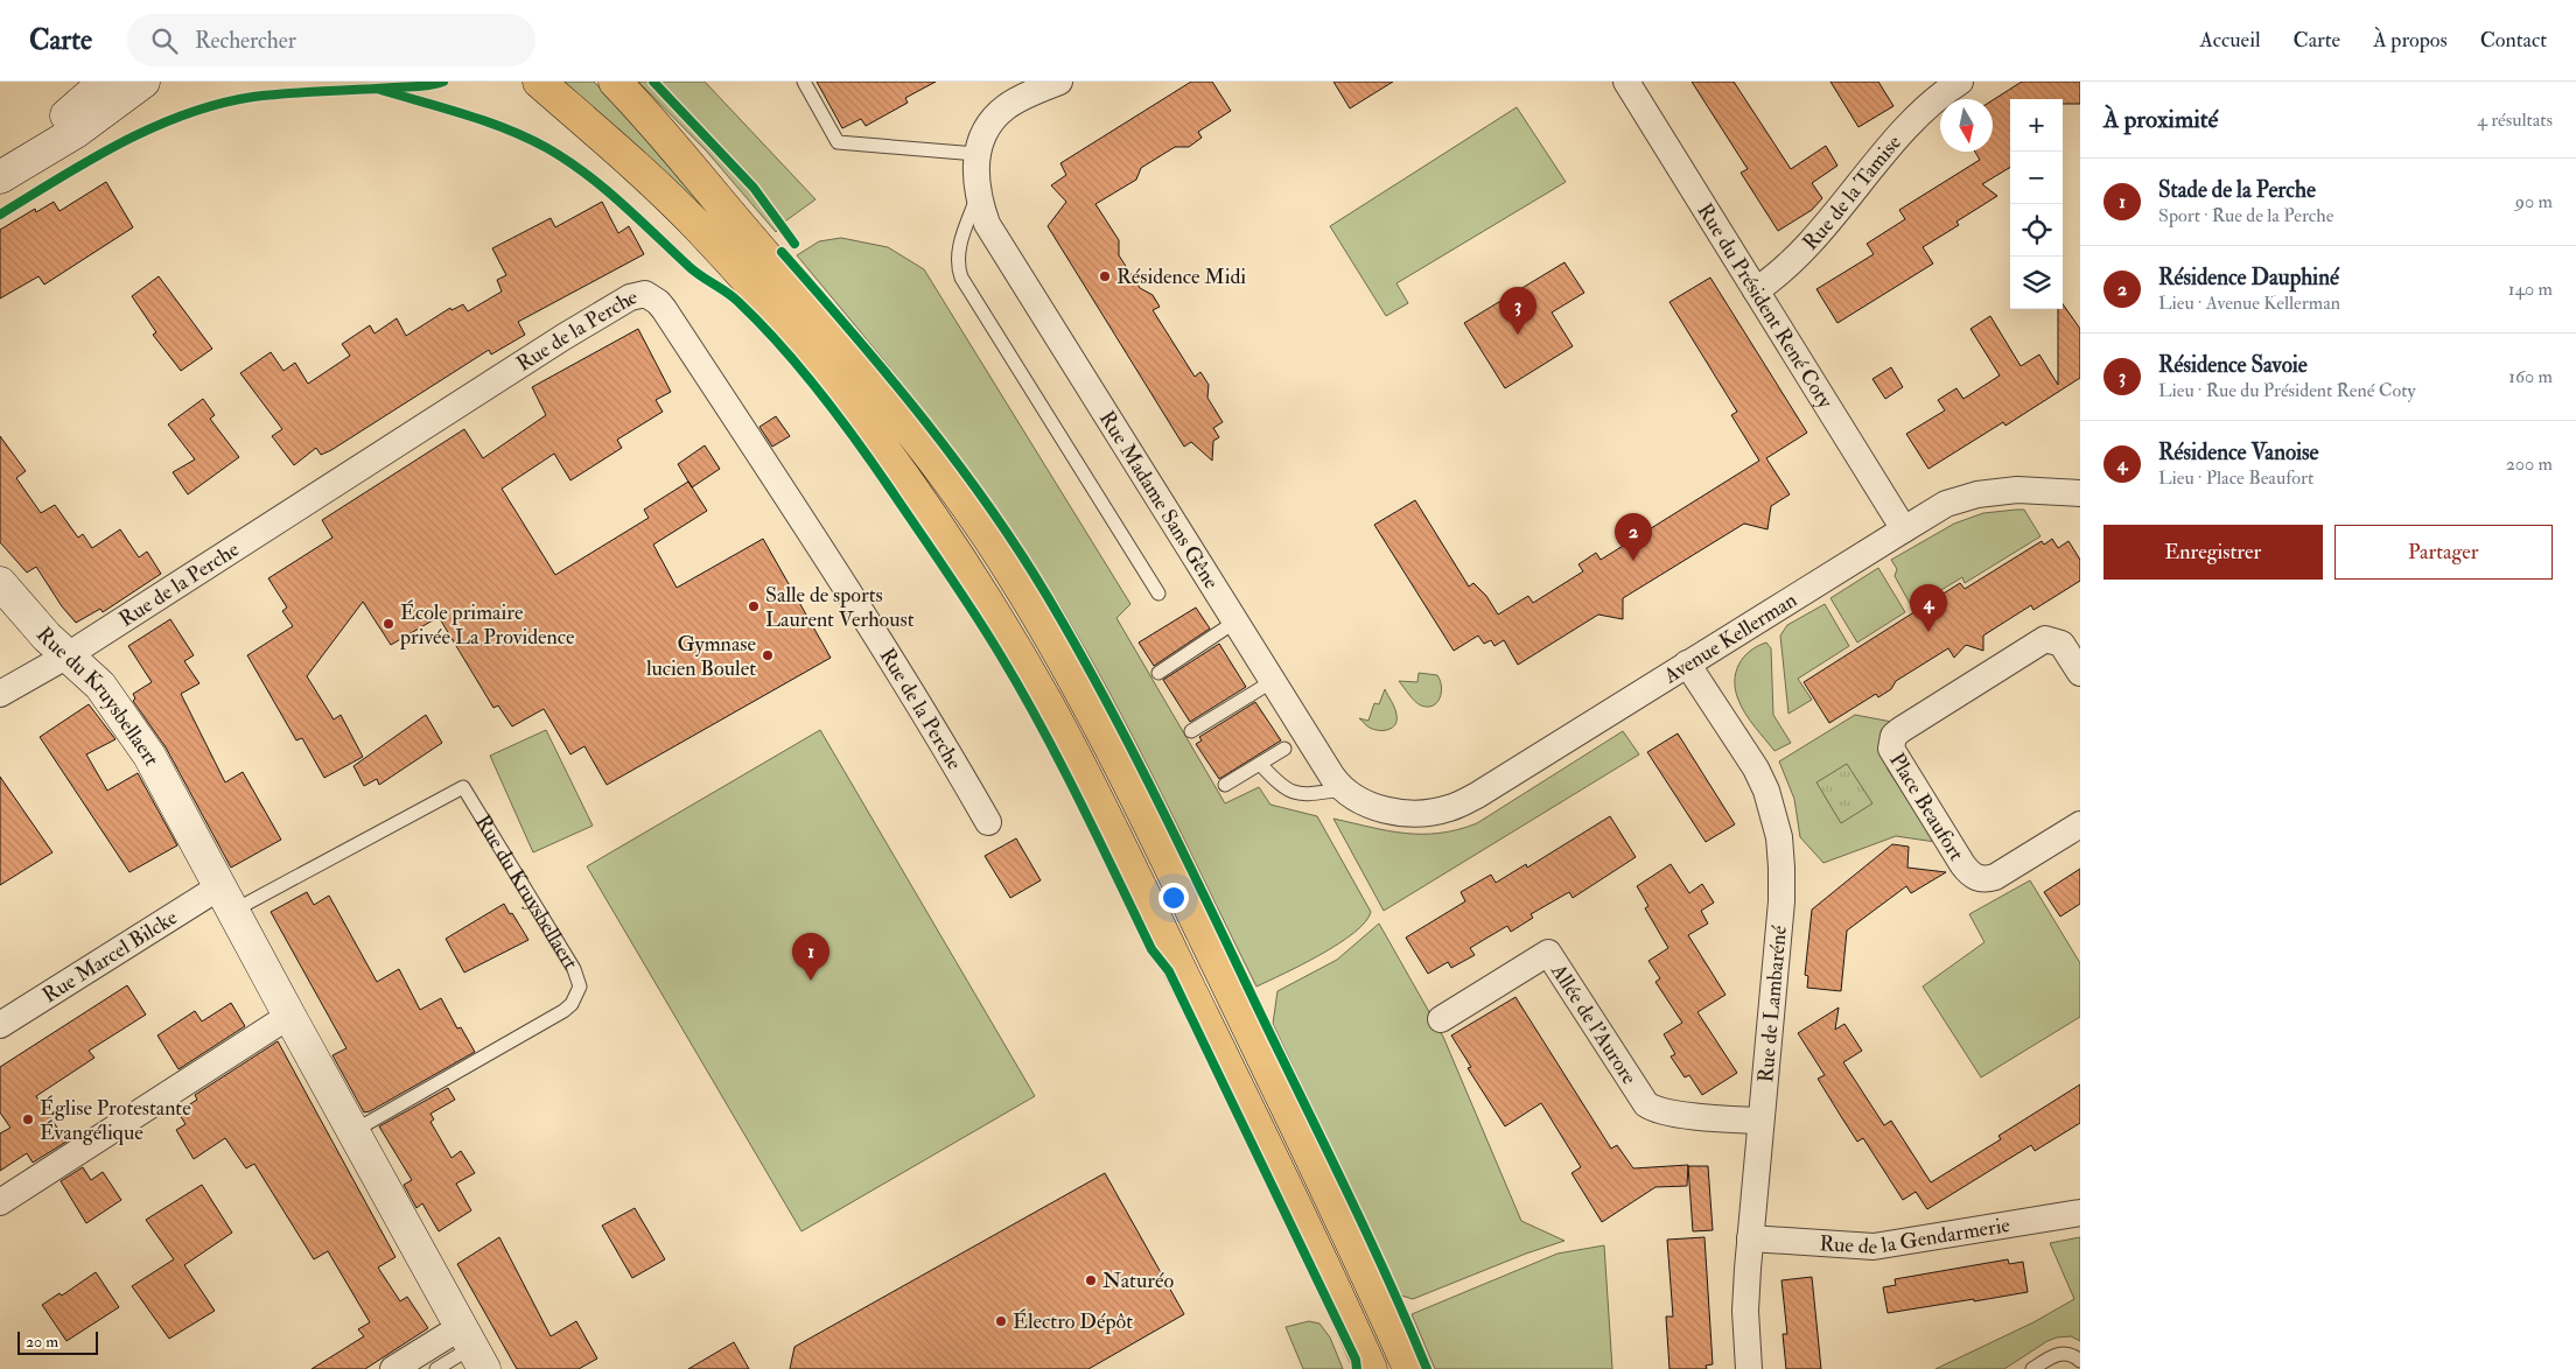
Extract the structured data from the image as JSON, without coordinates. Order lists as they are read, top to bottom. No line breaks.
{"streets":{"street":["Rue de la Tamise","Rue du Président René Coty","Rue de la Perche","Rue Madame Sans Gêne","Avenue Kellerman","Rue du Kruysbellaert","Place Beaufort","Rue Marcel Bilcke","Rue de Lambaréné","Allée de l'Aurore","Rue de la Gendarmerie"]},"crossings":[["Rue de la Tamise","Rue du Président René Coty"],["Rue du Président René Coty","Avenue Kellerman"],["Rue de la Perche","Rue du Kruysbellaert"],["Rue Madame Sans Gêne","Avenue Kellerman"],["Avenue Kellerman","Rue de Lambaréné"],["Rue du Kruysbellaert","Rue Marcel Bilcke"],["Rue de Lambaréné","Allée de l'Aurore"],["Rue de Lambaréné","Rue de la Gendarmerie"]],"places":["Résidence Midi","Salle de sports Laurent Verhoust","École primaire privée La Providence","Gymnase lucien Boulet","Église Protestante Évangélique","Naturéo","Électro Dépôt"],"scale_bar":"20 m","north":"bottom","page":{"header":"Carte","search":"Rechercher","nav":["Accueil","Carte","À propos","Contact"],"heading":["À proximité","4 résultats"],"map_buttons":["+","−"],"list":[{"mark":"1","name":"Stade de la Perche","note":"Sport · Rue de la Perche","value":"90 m"},{"mark":"2","name":"Résidence Dauphiné","note":"Lieu · Avenue Kellerman","value":"140 m"},{"mark":"3","name":"Résidence Savoie","note":"Lieu · Rue du Président René Coty","value":"160 m"},{"mark":"4","name":"Résidence Vanoise","note":"Lieu · Place Beaufort","value":"200 m"}],"pins":["3","2","4","1"],"buttons":["Enregistrer","Partager"],"scale":"20 m"}}
